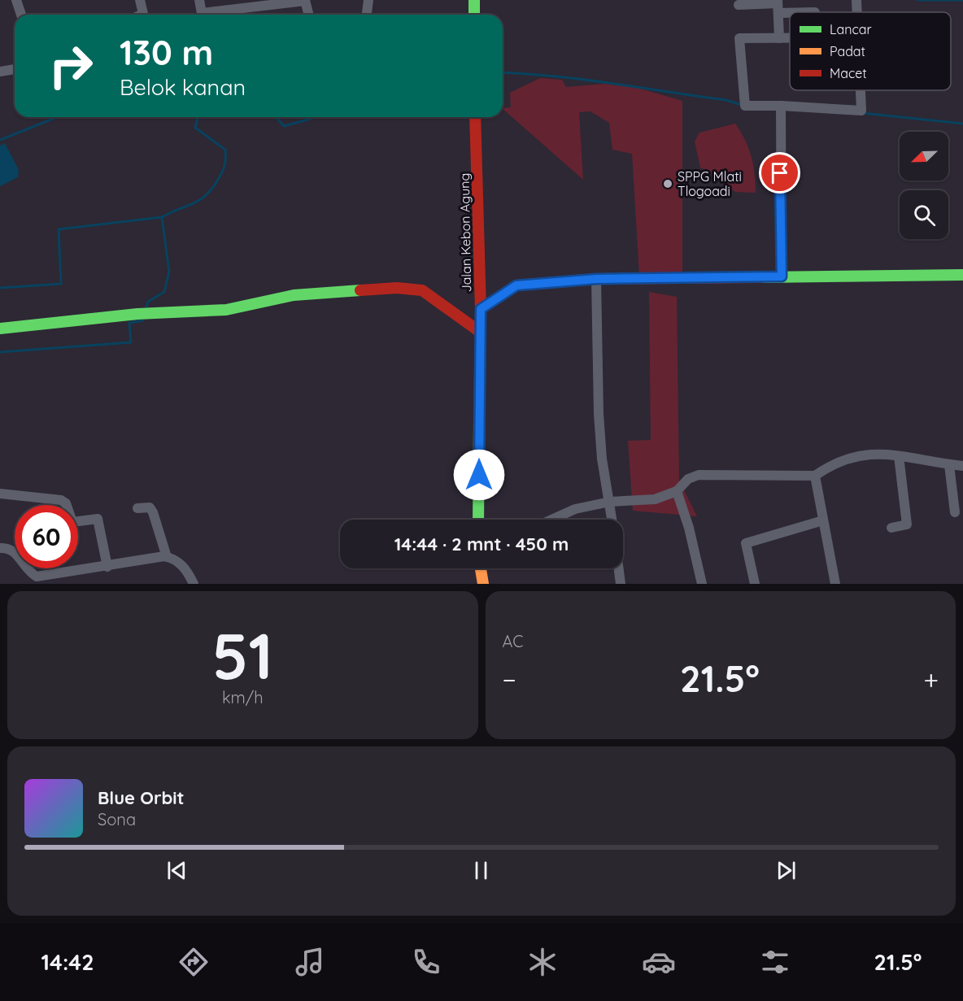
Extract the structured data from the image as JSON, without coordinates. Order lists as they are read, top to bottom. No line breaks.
{"streets":{"street":["Jalan Kebon Agung"]},"places":["SPPG Mlati Tlogoadi"],"legend":["Lancar","Padat","Macet"],"north":"bottom left","page":{"turn":["130 m","Belok kanan"],"limit":"60","trip":"14:44 · 2 mnt · 450 m","tile":[["51","km/h"],"AC"],"heat":["−","21.5°","+"],"song":["Blue Orbit","Sona"],"tabs":["14:42","21.5°"]}}
